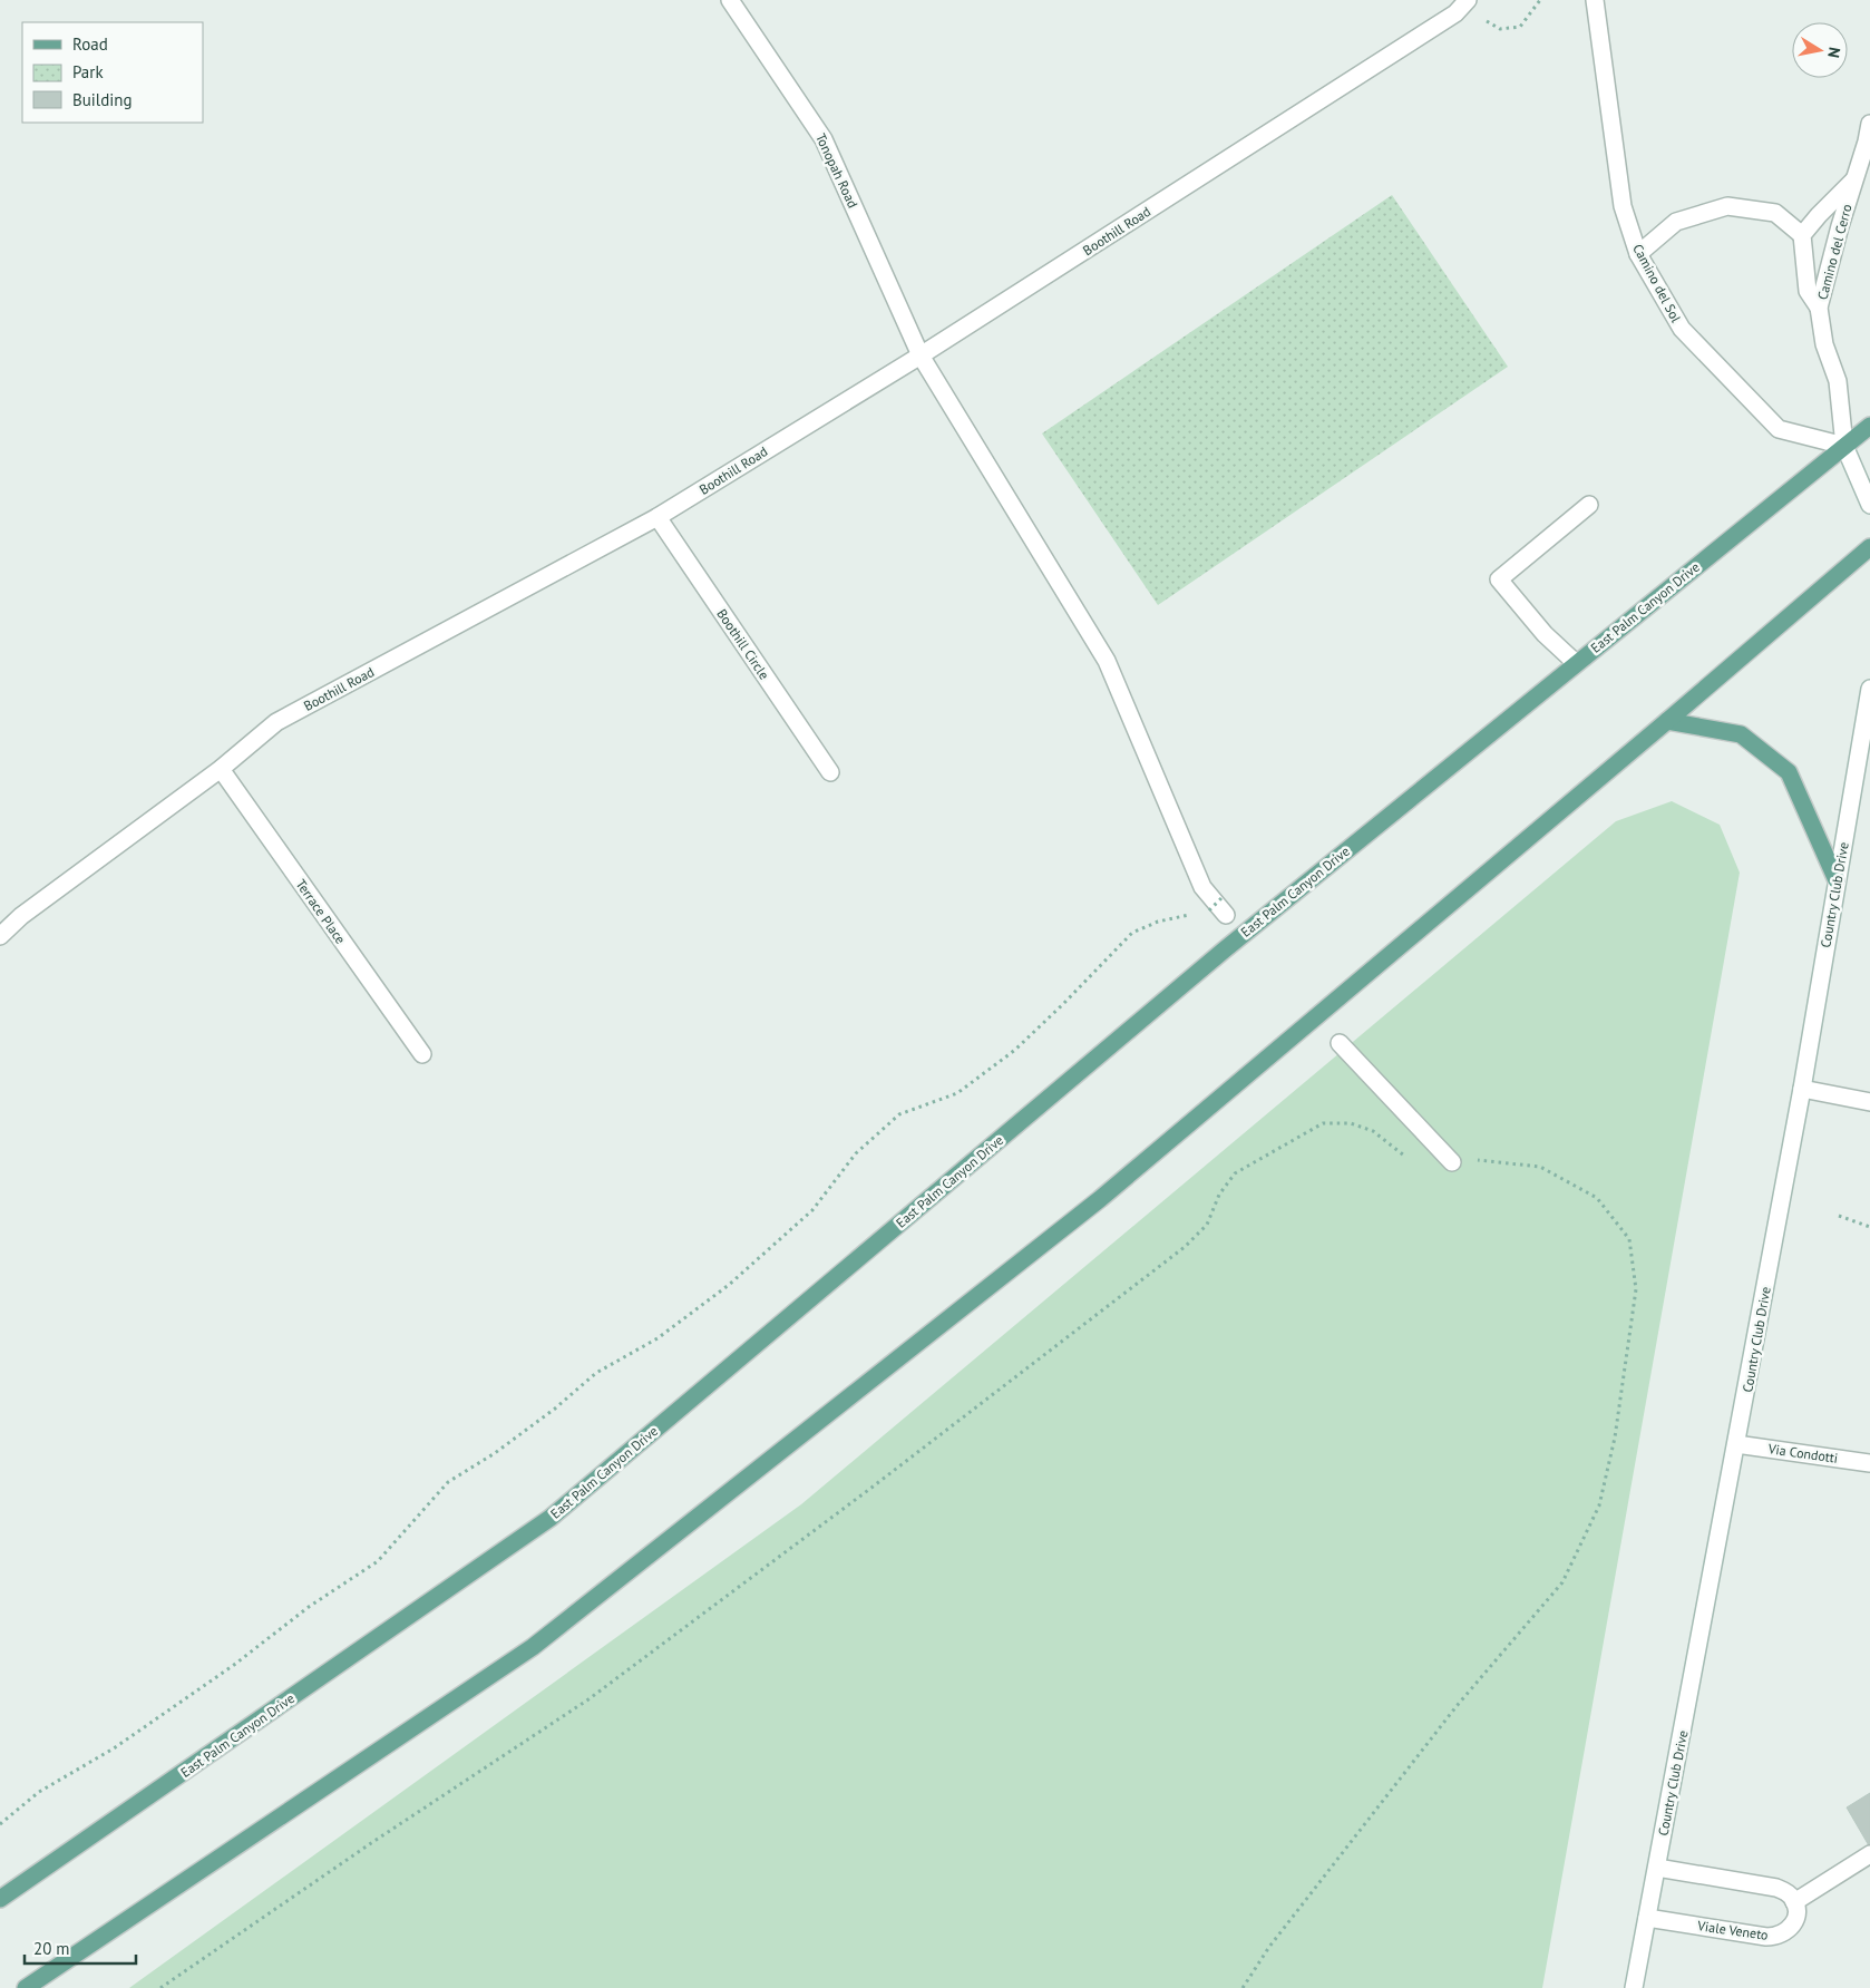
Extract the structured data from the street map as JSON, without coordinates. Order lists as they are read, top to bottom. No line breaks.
{"streets":{"main road":["East Palm Canyon Drive"],"street":["Tonopah Road","Boothill Road","Camino del Cerro","Camino del Sol","Boothill Circle","Country Club Drive","Terrace Place","Via Condotti","Viale Veneto"]},"crossings":[["Tonopah Road","Boothill Road"],["Boothill Road","Boothill Circle"],["Boothill Road","Terrace Place"],["Camino del Cerro","Camino del Sol"],["Camino del Cerro","East Palm Canyon Drive"],["Camino del Sol","East Palm Canyon Drive"],["Country Club Drive","Via Condotti"],["Country Club Drive","Viale Veneto"]],"legend":["Road","Park","Building"],"scale_bar":"20 m","north":"right"}
